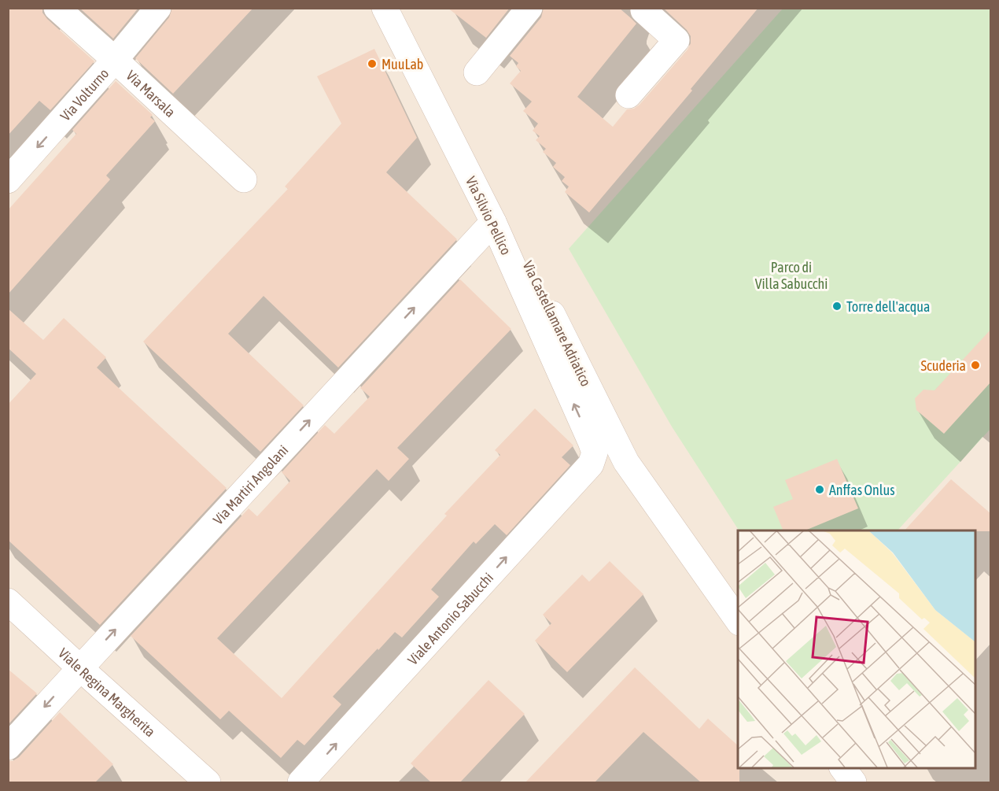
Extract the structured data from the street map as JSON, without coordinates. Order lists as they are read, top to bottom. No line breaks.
{"streets":{"street":["Via Marsala","Via Volturno","Via Silvio Pellico","Via Castellamare Adriatico","Via Martiri Angolani","Viale Antonio Sabucchi","Viale Regina Margherita"]},"crossings":[["Via Marsala","Via Volturno"],["Via Silvio Pellico","Via Martiri Angolani"],["Via Silvio Pellico","Viale Antonio Sabucchi"],["Via Martiri Angolani","Viale Regina Margherita"]],"one_way":["Via Volturno","Via Silvio Pellico","Viale Antonio Sabucchi"],"parks":["Parco di Villa Sabucchi"],"places":["MuuLab","Torre dell'acqua","Scuderia","Anffas Onlus"]}
